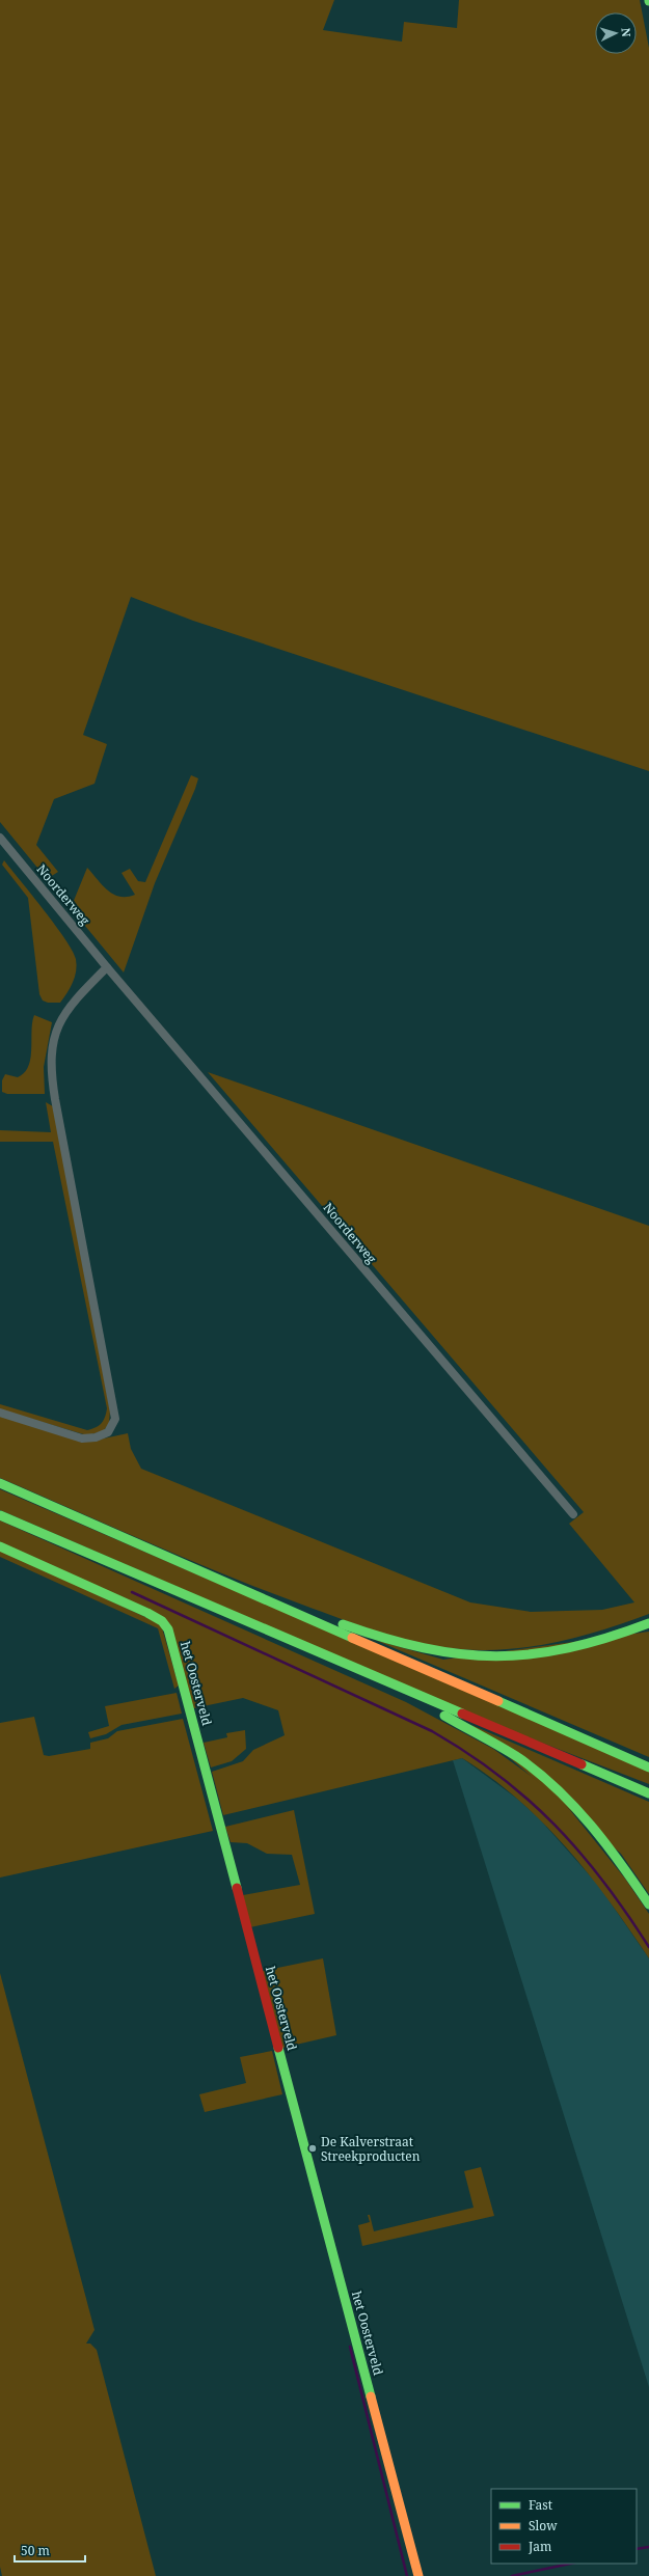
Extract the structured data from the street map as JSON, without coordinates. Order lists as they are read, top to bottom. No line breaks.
{"streets":{"main road":["het Oosterveld"],"street":["Noorderweg"]},"places":["De Kalverstraat Streekproducten"],"legend":["Fast","Slow","Jam"],"scale_bar":"50 m","north":"right"}
